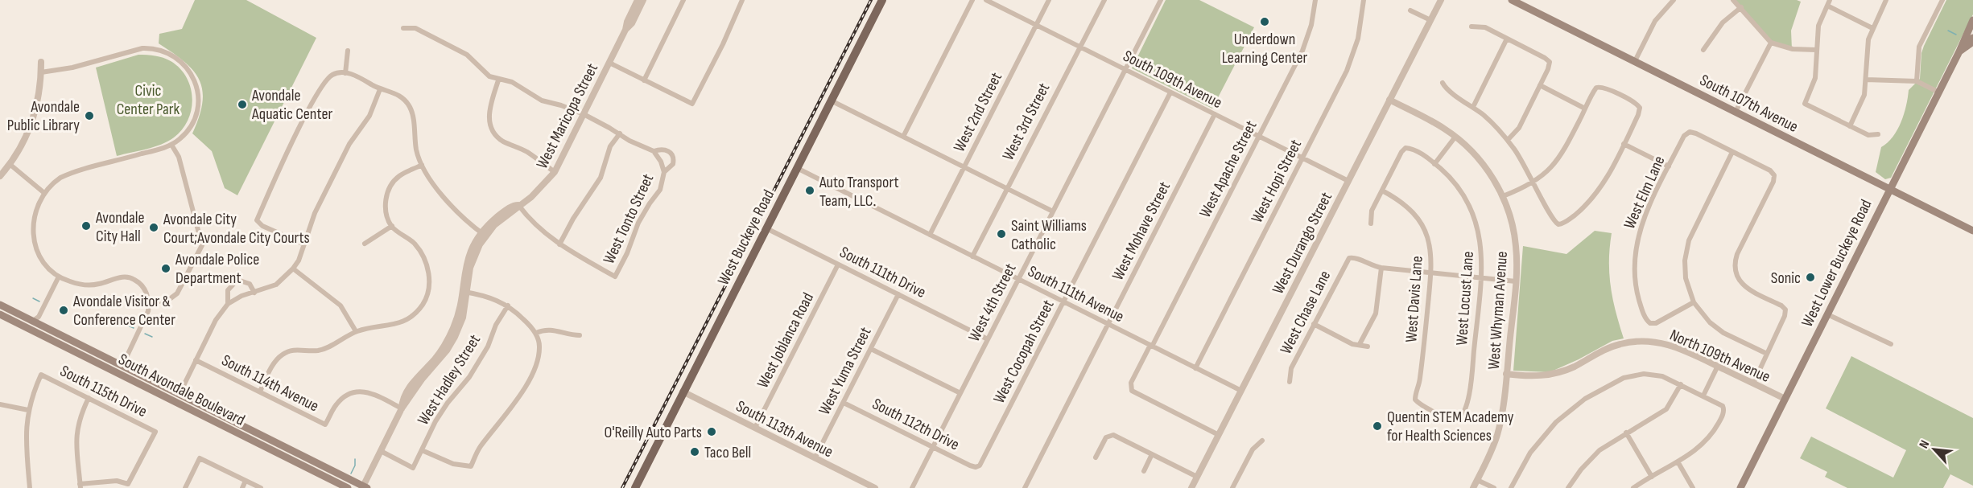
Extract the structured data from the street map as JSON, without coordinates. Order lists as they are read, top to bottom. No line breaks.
{"streets":{"main road":["South 107th Avenue","West Buckeye Road","West Lower Buckeye Road","South Avondale Boulevard"],"street":["South 109th Avenue","West 2nd Street","West Maricopa Street","West 3rd Street","West Apache Street","West Hopi Street","West Elm Lane","West Tonto Street","West Mohave Street","West Durango Street","South 111th Drive","South 111th Avenue","West Locust Lane","West Davis Lane","West 4th Street","West Whyman Avenue","West Chase Lane","West Joblanca Road","West Cocopah Street","North 109th Avenue","West Yuma Street","West Hadley Street","South 114th Avenue","South 115th Drive","South 112th Drive","South 113th Avenue"]},"crossings":[["South 109th Avenue","West 2nd Street"],["South 109th Avenue","West 3rd Street"],["South 109th Avenue","West Apache Street"],["South 109th Avenue","West Hopi Street"],["South 109th Avenue","West Mohave Street"],["South 109th Avenue","West Durango Street"],["South 109th Avenue","West 4th Street"],["South 109th Avenue","West Cocopah Street"],["South 107th Avenue","West Lower Buckeye Road"],["West 2nd Street","South 111th Avenue"],["West Maricopa Street","West Hadley Street"],["West Maricopa Street","South 114th Avenue"],["West Maricopa Street","South Avondale Boulevard"],["West 3rd Street","South 111th Avenue"],["West Apache Street","West Durango Street"],["West Apache Street","South 111th Avenue"],["West Hopi Street","South 111th Avenue"],["West Mohave Street","South 111th Avenue"],["West Buckeye Road","South 111th Drive"],["West Buckeye Road","South 111th Avenue"],["West Buckeye Road","South 113th Avenue"],["West Durango Street","South 111th Avenue"],["West Durango Street","West Whyman Avenue"],["West Lower Buckeye Road","North 109th Avenue"],["South 111th Drive","West 4th Street"],["South 111th Drive","West Joblanca Road"],["South 111th Drive","West Yuma Street"],["South 111th Avenue","West 4th Street"],["South 111th Avenue","West Cocopah Street"],["West Locust Lane","West Davis Lane"],["West 4th Street","South 112th Drive"],["West Whyman Avenue","North 109th Avenue"],["West Joblanca Road","South 113th Avenue"],["West Cocopah Street","South 112th Drive"],["West Yuma Street","South 112th Drive"],["West Yuma Street","South 113th Avenue"]],"parks":["Civic Center Park"],"places":["Underdown Learning Center","Avondale Aquatic Center","Avondale Public Library","Auto Transport Team, LLC.","Avondale City Hall","Avondale City Court;Avondale City Courts","Saint Williams Catholic","Avondale Police Department","Sonic","Avondale Visitor & Conference Center","Quentin STEM Academy for Health Sciences","O'Reilly Auto Parts","Taco Bell"],"north":"top left"}
